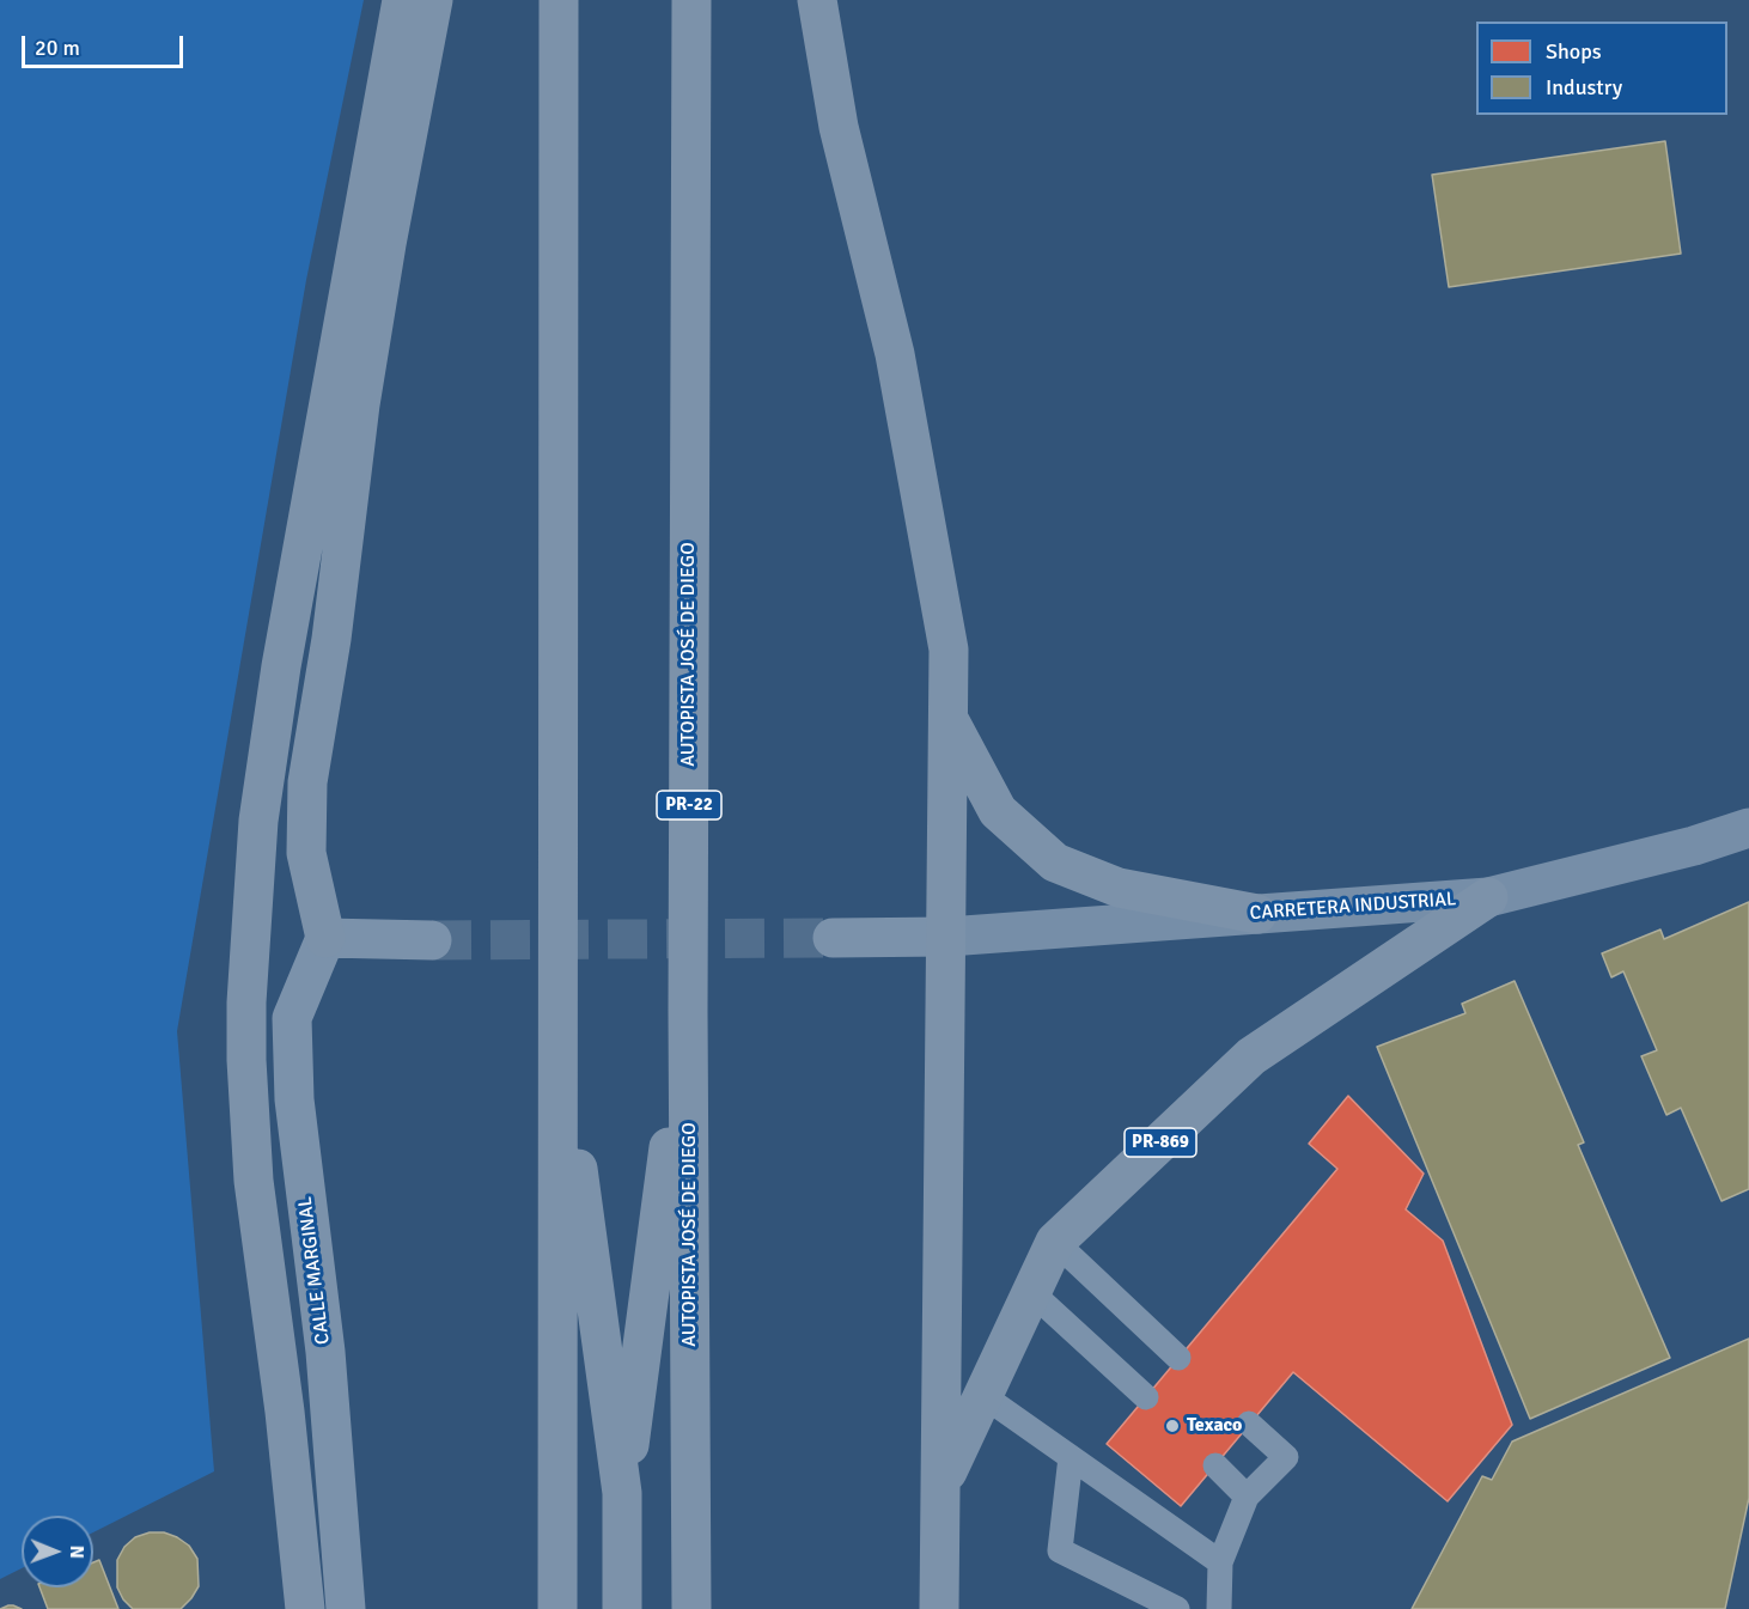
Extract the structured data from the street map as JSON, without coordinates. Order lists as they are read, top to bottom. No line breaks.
{"streets":{"highway":["AUTOPISTA JOSÉ DE DIEGO","PR-22","PR-869"],"street":["CARRETERA INDUSTRIAL","CALLE MARGINAL"]},"crossings":[["CARRETERA INDUSTRIAL","PR-869"]],"places":["Texaco"],"legend":["Shops","Industry"],"scale_bar":"20 m","north":"right"}
